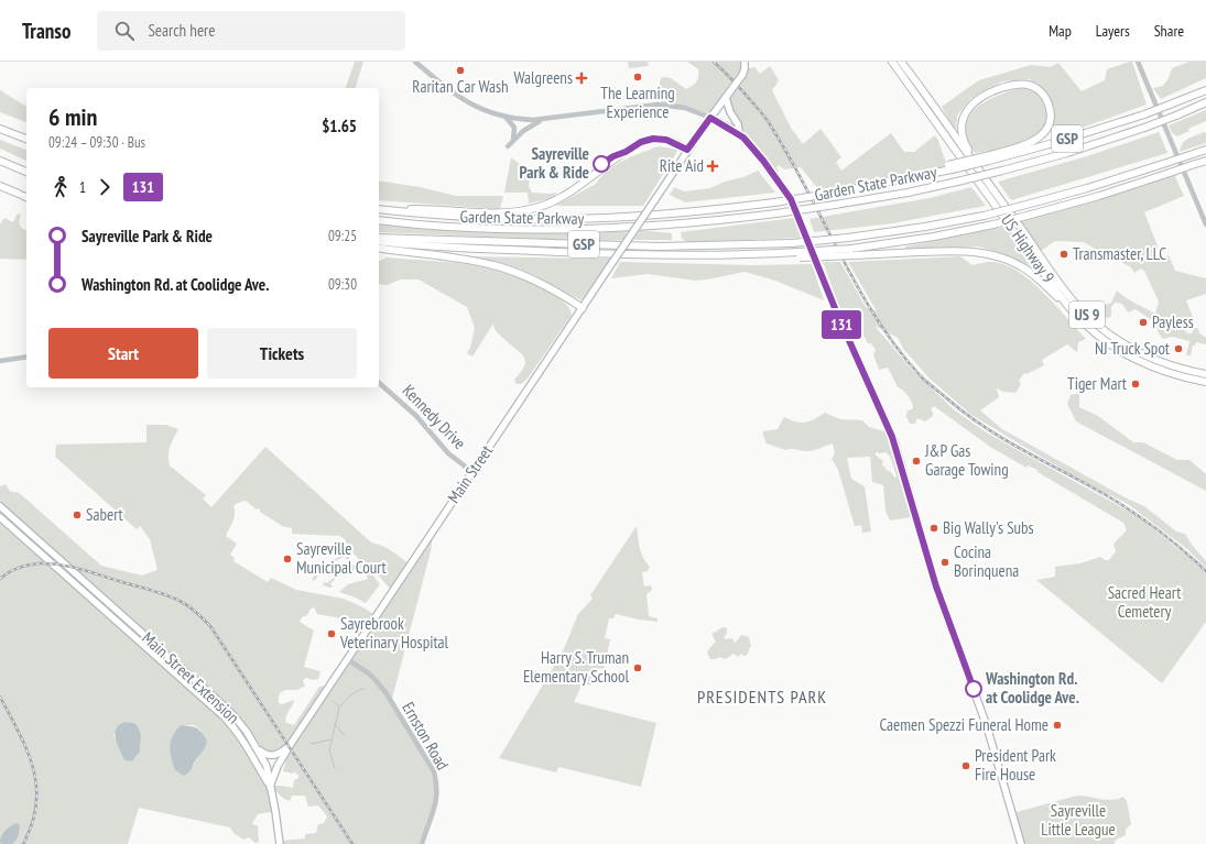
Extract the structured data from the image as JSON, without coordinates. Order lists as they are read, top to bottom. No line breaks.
{"streets":{"highway":["GSP","Garden State Parkway","US Highway 9","US 9"],"main road":["Main Street","Main Street Extension"],"street":["Kennedy Drive","Ernston Road"]},"crossings":[["GSP","Garden State Parkway"],["Kennedy Drive","Main Street"],["Main Street","Main Street Extension"],["Main Street","Ernston Road"]],"districts":["PRESIDENTS PARK"],"parks":["Sacred Heart Cemetery","Sayreville Little League"],"places":{"other":["Raritan Car Wash","The Learning Experience","Sayreville Park & Ride","Transmaster, LLC","Payless","NJ Truck Spot","Tiger Mart","J&P Gas Garage Towing","Sabert","Big Wally's Subs","Sayreville Municipal Court","Cocina Borinquena","Sayrebrook Veterinary Hospital","Harry S. Truman Elementary School","Washington Rd. at Coolidge Ave.","Caemen Spezzi Funeral Home","President Park Fire House"],"health":["Walgreens","Rite Aid"]},"lines":["bus line 131"],"page":{"header":"Transo","search":"Search here","nav":["Map","Layers","Share"],"on_map":"131","heading":["6 min","09:24 – 09:30 · Bus","$1.65"],"legs":["1","131"],"list":[{"name":"Sayreville Park & Ride","value":"09:25"},{"name":"Washington Rd. at Coolidge Ave.","value":"09:30"}],"buttons":["Start","Tickets"]}}
